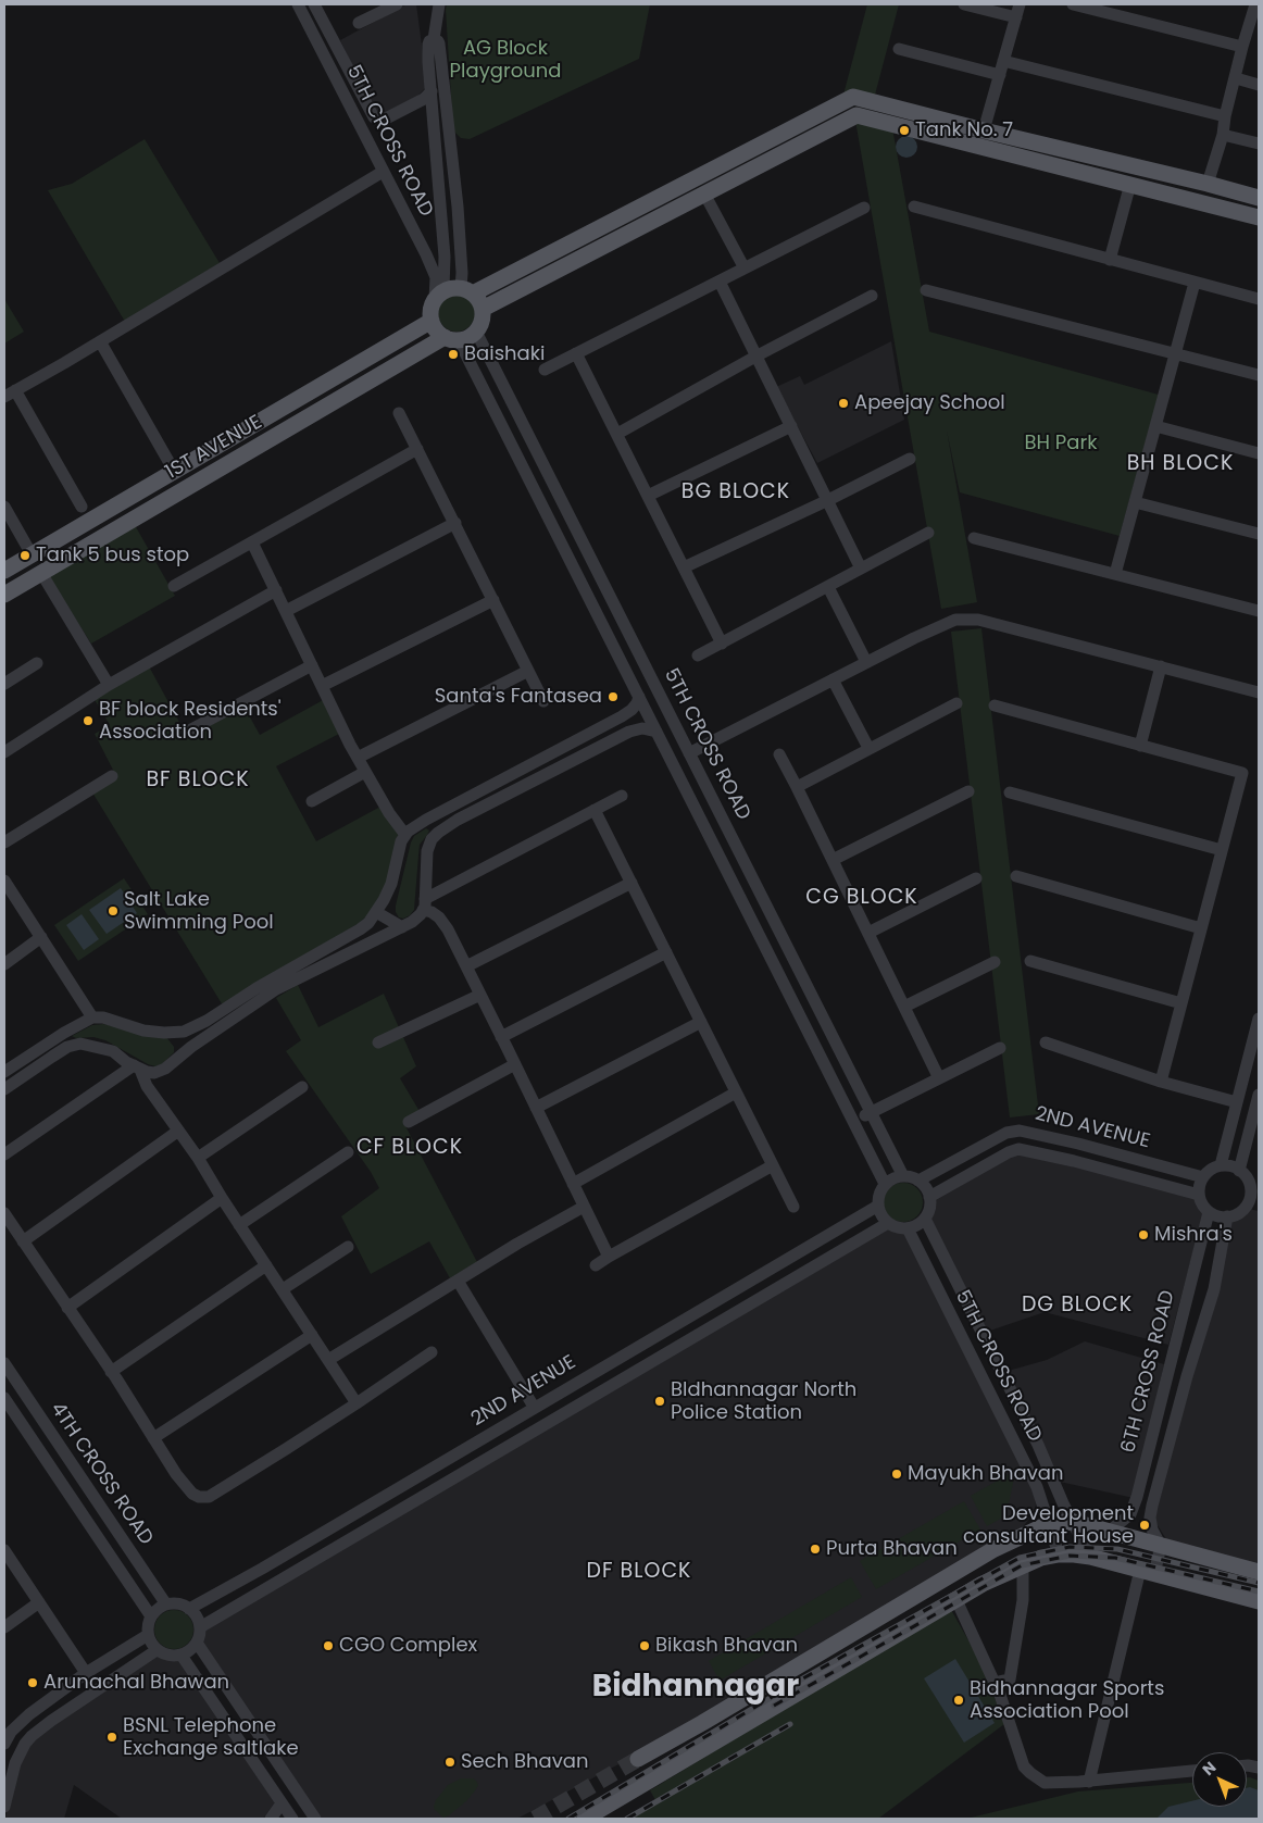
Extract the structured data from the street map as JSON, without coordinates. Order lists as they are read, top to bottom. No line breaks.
{"streets":{"main road":["1ST AVENUE"],"street":["5TH CROSS ROAD","2ND AVENUE","6TH CROSS ROAD","4TH CROSS ROAD"]},"crossings":[["5TH CROSS ROAD","1ST AVENUE"],["5TH CROSS ROAD","2ND AVENUE"],["2ND AVENUE","6TH CROSS ROAD"],["2ND AVENUE","4TH CROSS ROAD"]],"districts":["BH BLOCK","BG BLOCK","BF BLOCK","CG BLOCK","CF BLOCK","DG BLOCK","DF BLOCK","Bidhannagar"],"parks":["AG Block Playground","BH Park"],"places":["Tank No. 7","Baishaki","Apeejay School","Tank 5 bus stop","Santa's Fantasea","BF block Residents' Association","Salt Lake Swimming Pool","Mishra's","BIdhannagar North Police Station","Mayukh Bhavan","Development consultant House","Purta Bhavan","CGO Complex","Bikash Bhavan","Arunachal Bhawan","Bidhannagar Sports Association Pool","BSNL Telephone Exchange saltlake","Sech Bhavan"],"north":"top left"}
